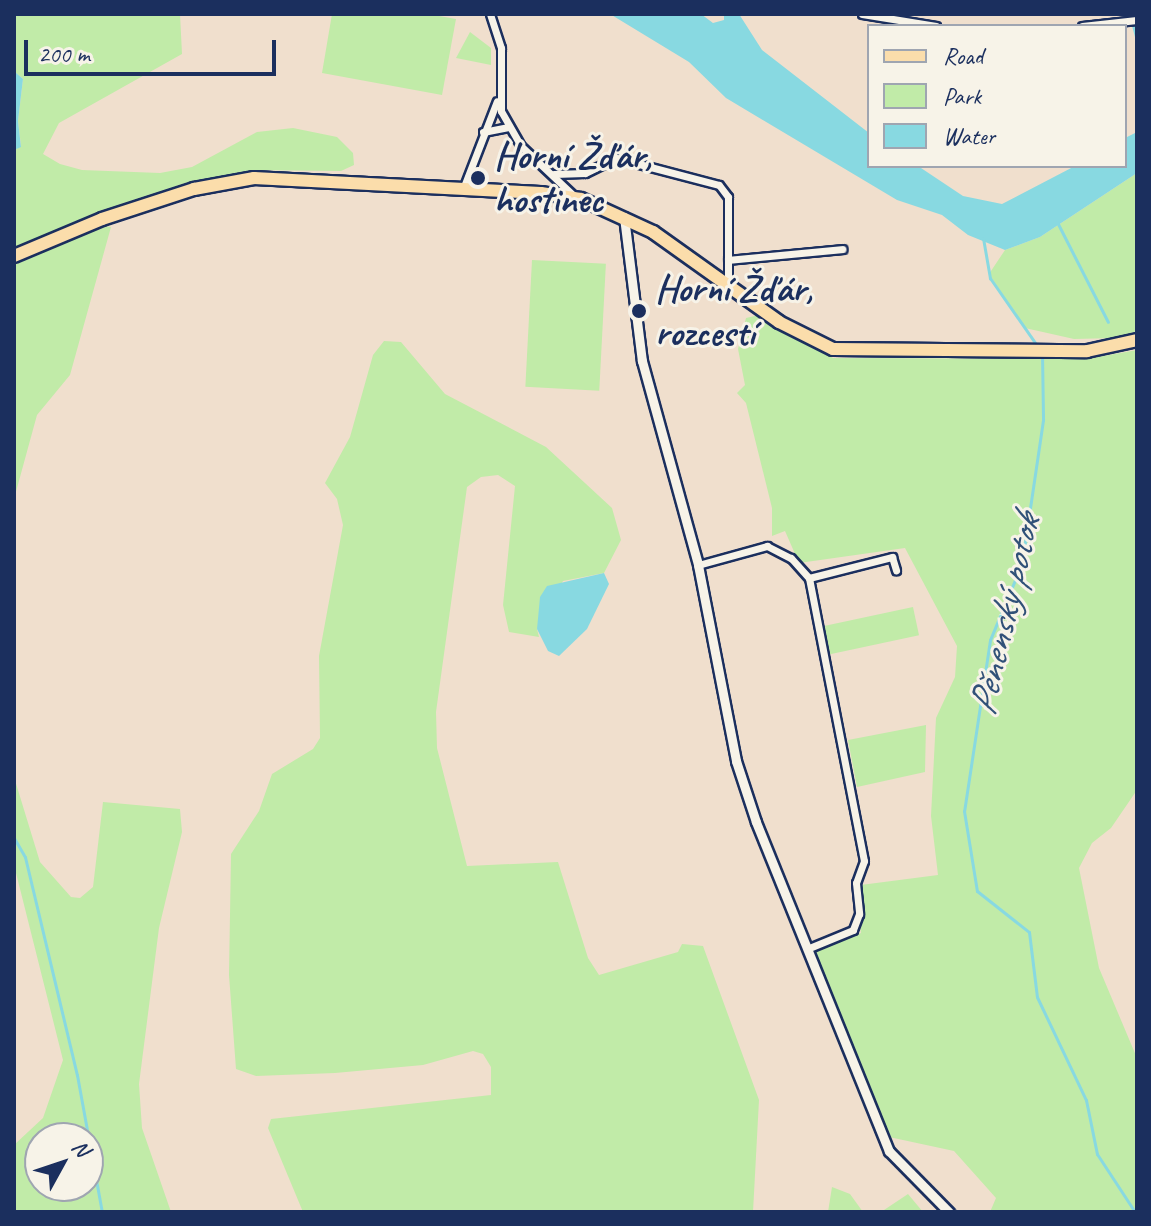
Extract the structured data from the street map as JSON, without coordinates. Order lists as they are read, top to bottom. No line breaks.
{"water":["Pěnenský potok"],"places":["Horní Žďár, hostinec","Horní Žďár, rozcestí"],"legend":["Road","Park","Water"],"scale_bar":"200 m","north":"top right"}
